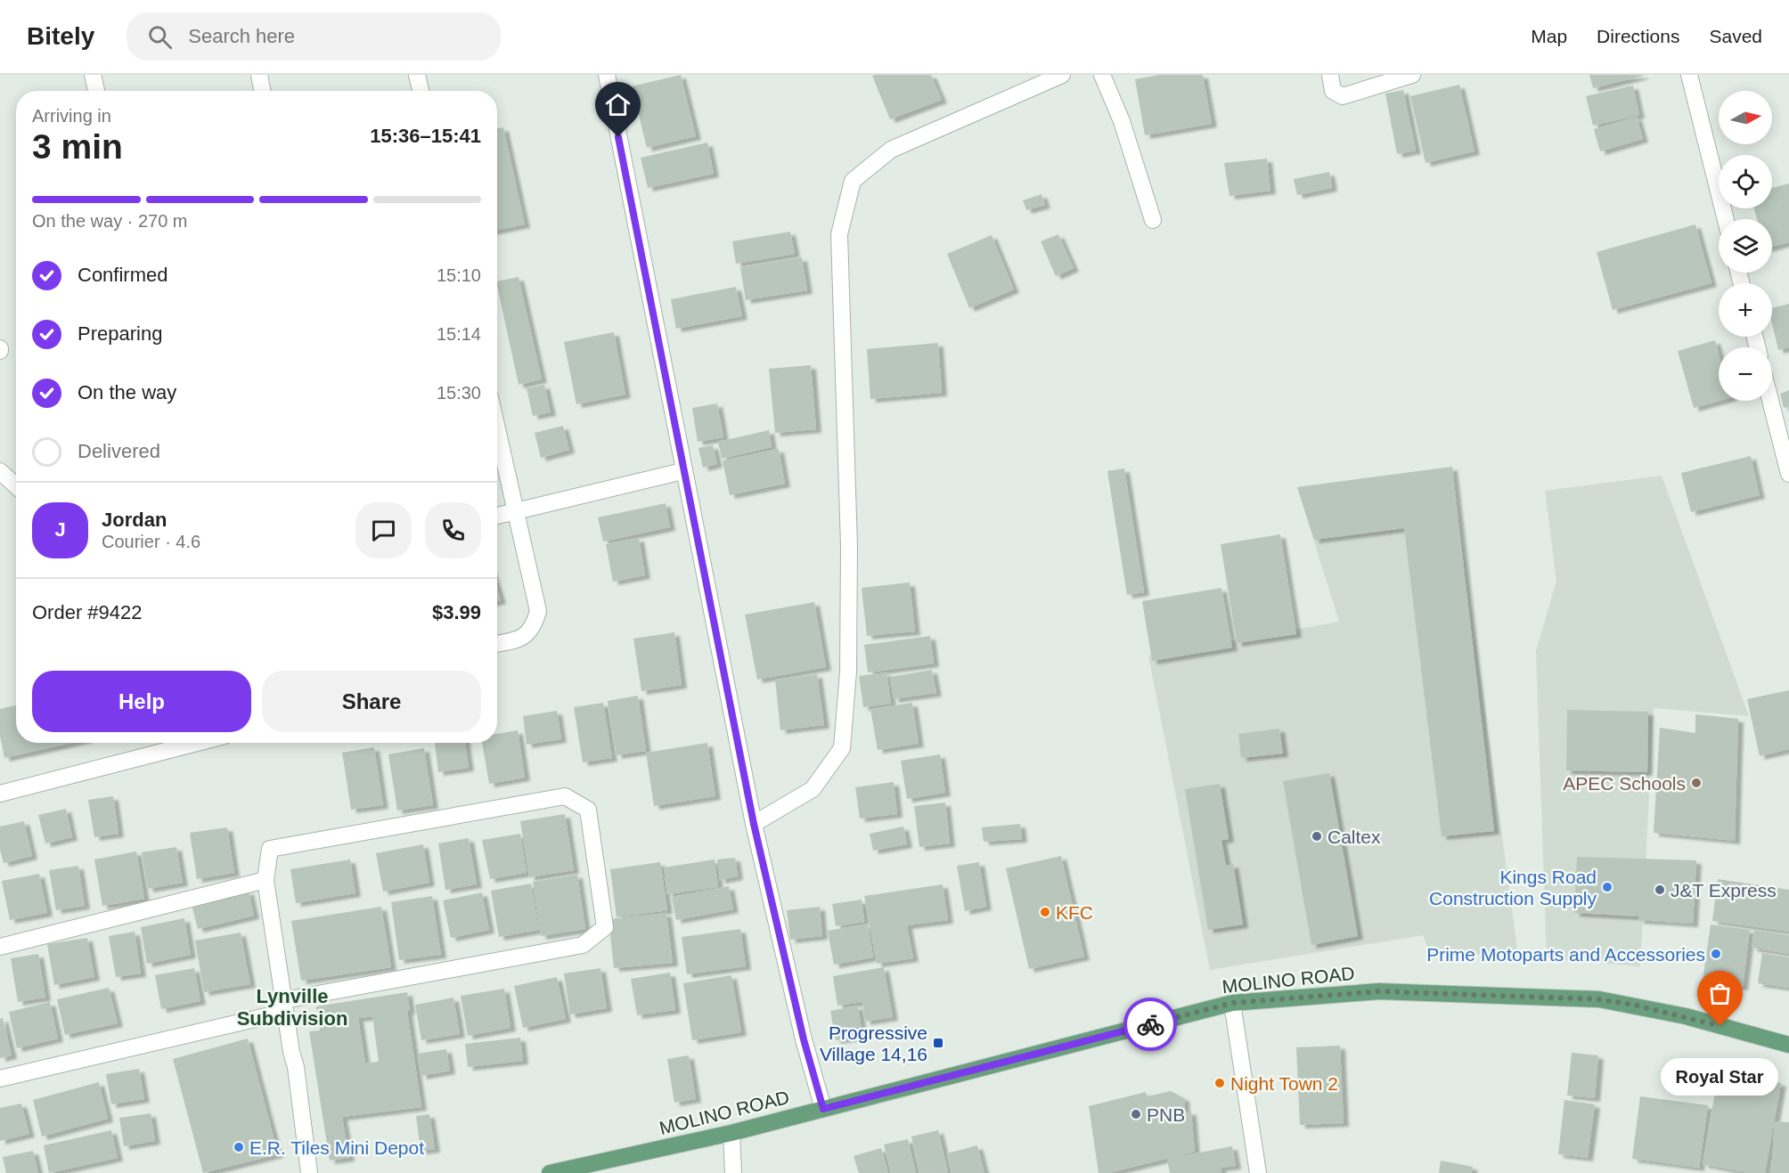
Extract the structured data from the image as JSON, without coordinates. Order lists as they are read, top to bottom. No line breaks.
{"streets":{"main road":["MOLINO ROAD"]},"districts":["Lynville Subdivision"],"places":{"other":["APEC Schools","Caltex","Kings Road Construction Supply","J&T Express","KFC","Prime Motoparts and Accessories","Royal Star","Night Town 2","PNB","E.R. Tiles Mini Depot"],"transit":["Progressive Village 14,16"]},"north":"right","page":{"header":"Bitely","search":"Search here","nav":["Map","Directions","Saved"],"map_buttons":["+","−"],"heading":["3 min","Arriving in","15:36–15:41"],"panel":["Jordan","Courier · 4.6","Order #9422","$3.99"],"bar":"On the way · 270 m","list":[["Confirmed","15:10"],["Preparing","15:14"],["On the way","15:30"],"Delivered"],"round":"J","buttons":["Help","Share"],"bubble":"Royal Star"}}
